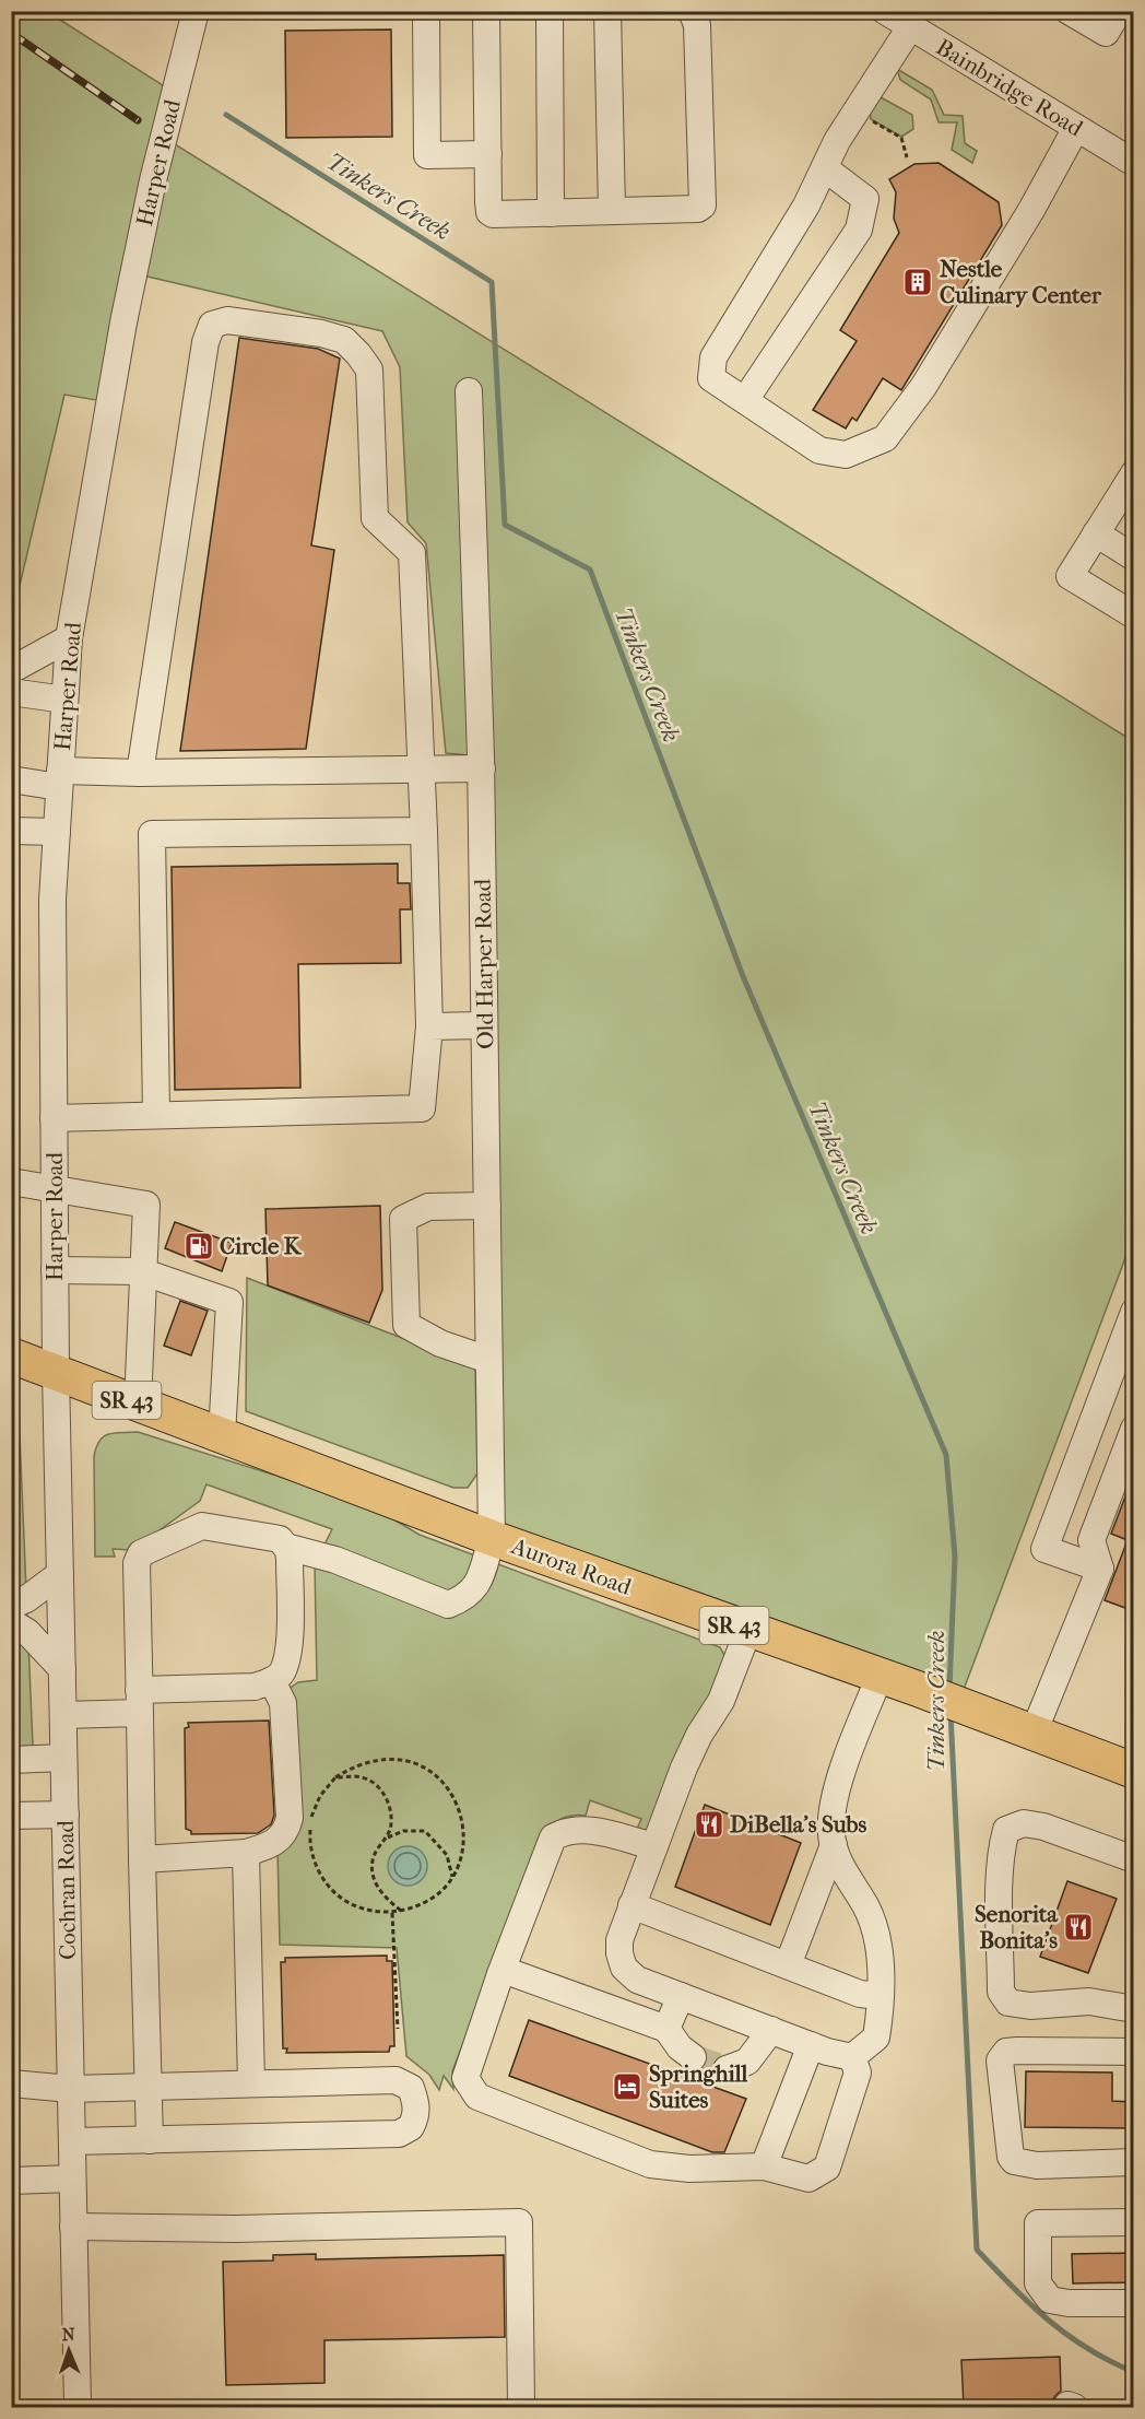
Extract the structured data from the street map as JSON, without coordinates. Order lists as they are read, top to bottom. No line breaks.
{"streets":{"main road":["SR 43","Aurora Road"],"street":["Bainbridge Road","Harper Road","Old Harper Road","Cochran Road"]},"crossings":[["Harper Road","Aurora Road"],["Harper Road","Cochran Road"],["Old Harper Road","Aurora Road"],["Aurora Road","Cochran Road"]],"water":["Tinkers Creek"],"places":{"building":["Nestle Culinary Center"],"fuel station":["Circle K"],"restaurant":["DiBella's Subs","Senorita Bonita's"],"hotel":["Springhill Suites"]},"north":"top"}
